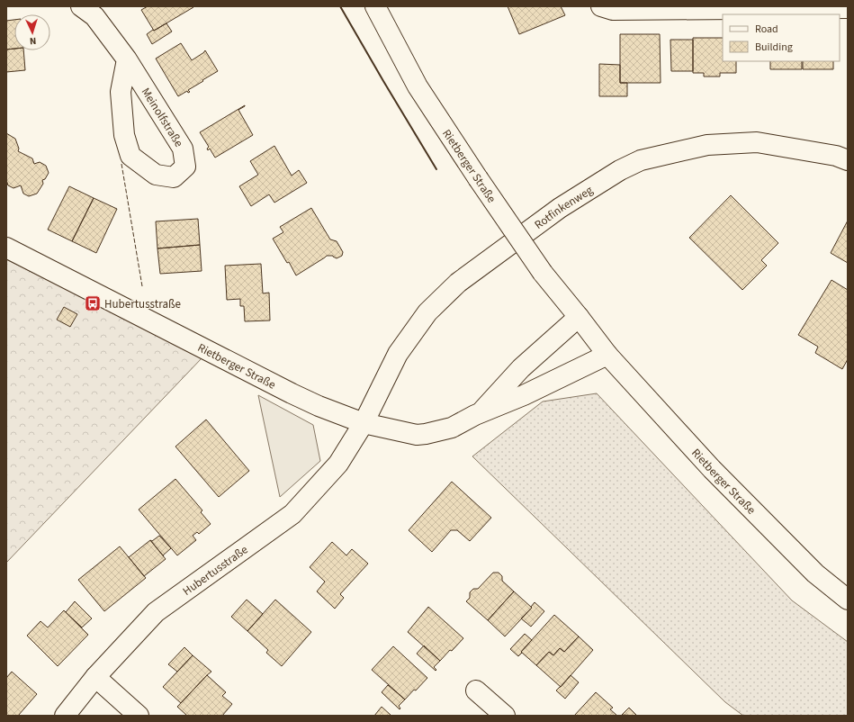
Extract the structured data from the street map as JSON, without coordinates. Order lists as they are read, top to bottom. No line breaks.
{"streets":{"street":["Meinolfstraße","Rietberger Straße","Rotfinkenweg","Hubertusstraße"]},"crossings":[["Rietberger Straße","Rotfinkenweg"],["Rietberger Straße","Hubertusstraße"],["Rotfinkenweg","Hubertusstraße"]],"places":{"bus stop":["Hubertusstraße"]},"legend":["Road","Building"],"north":"bottom"}
